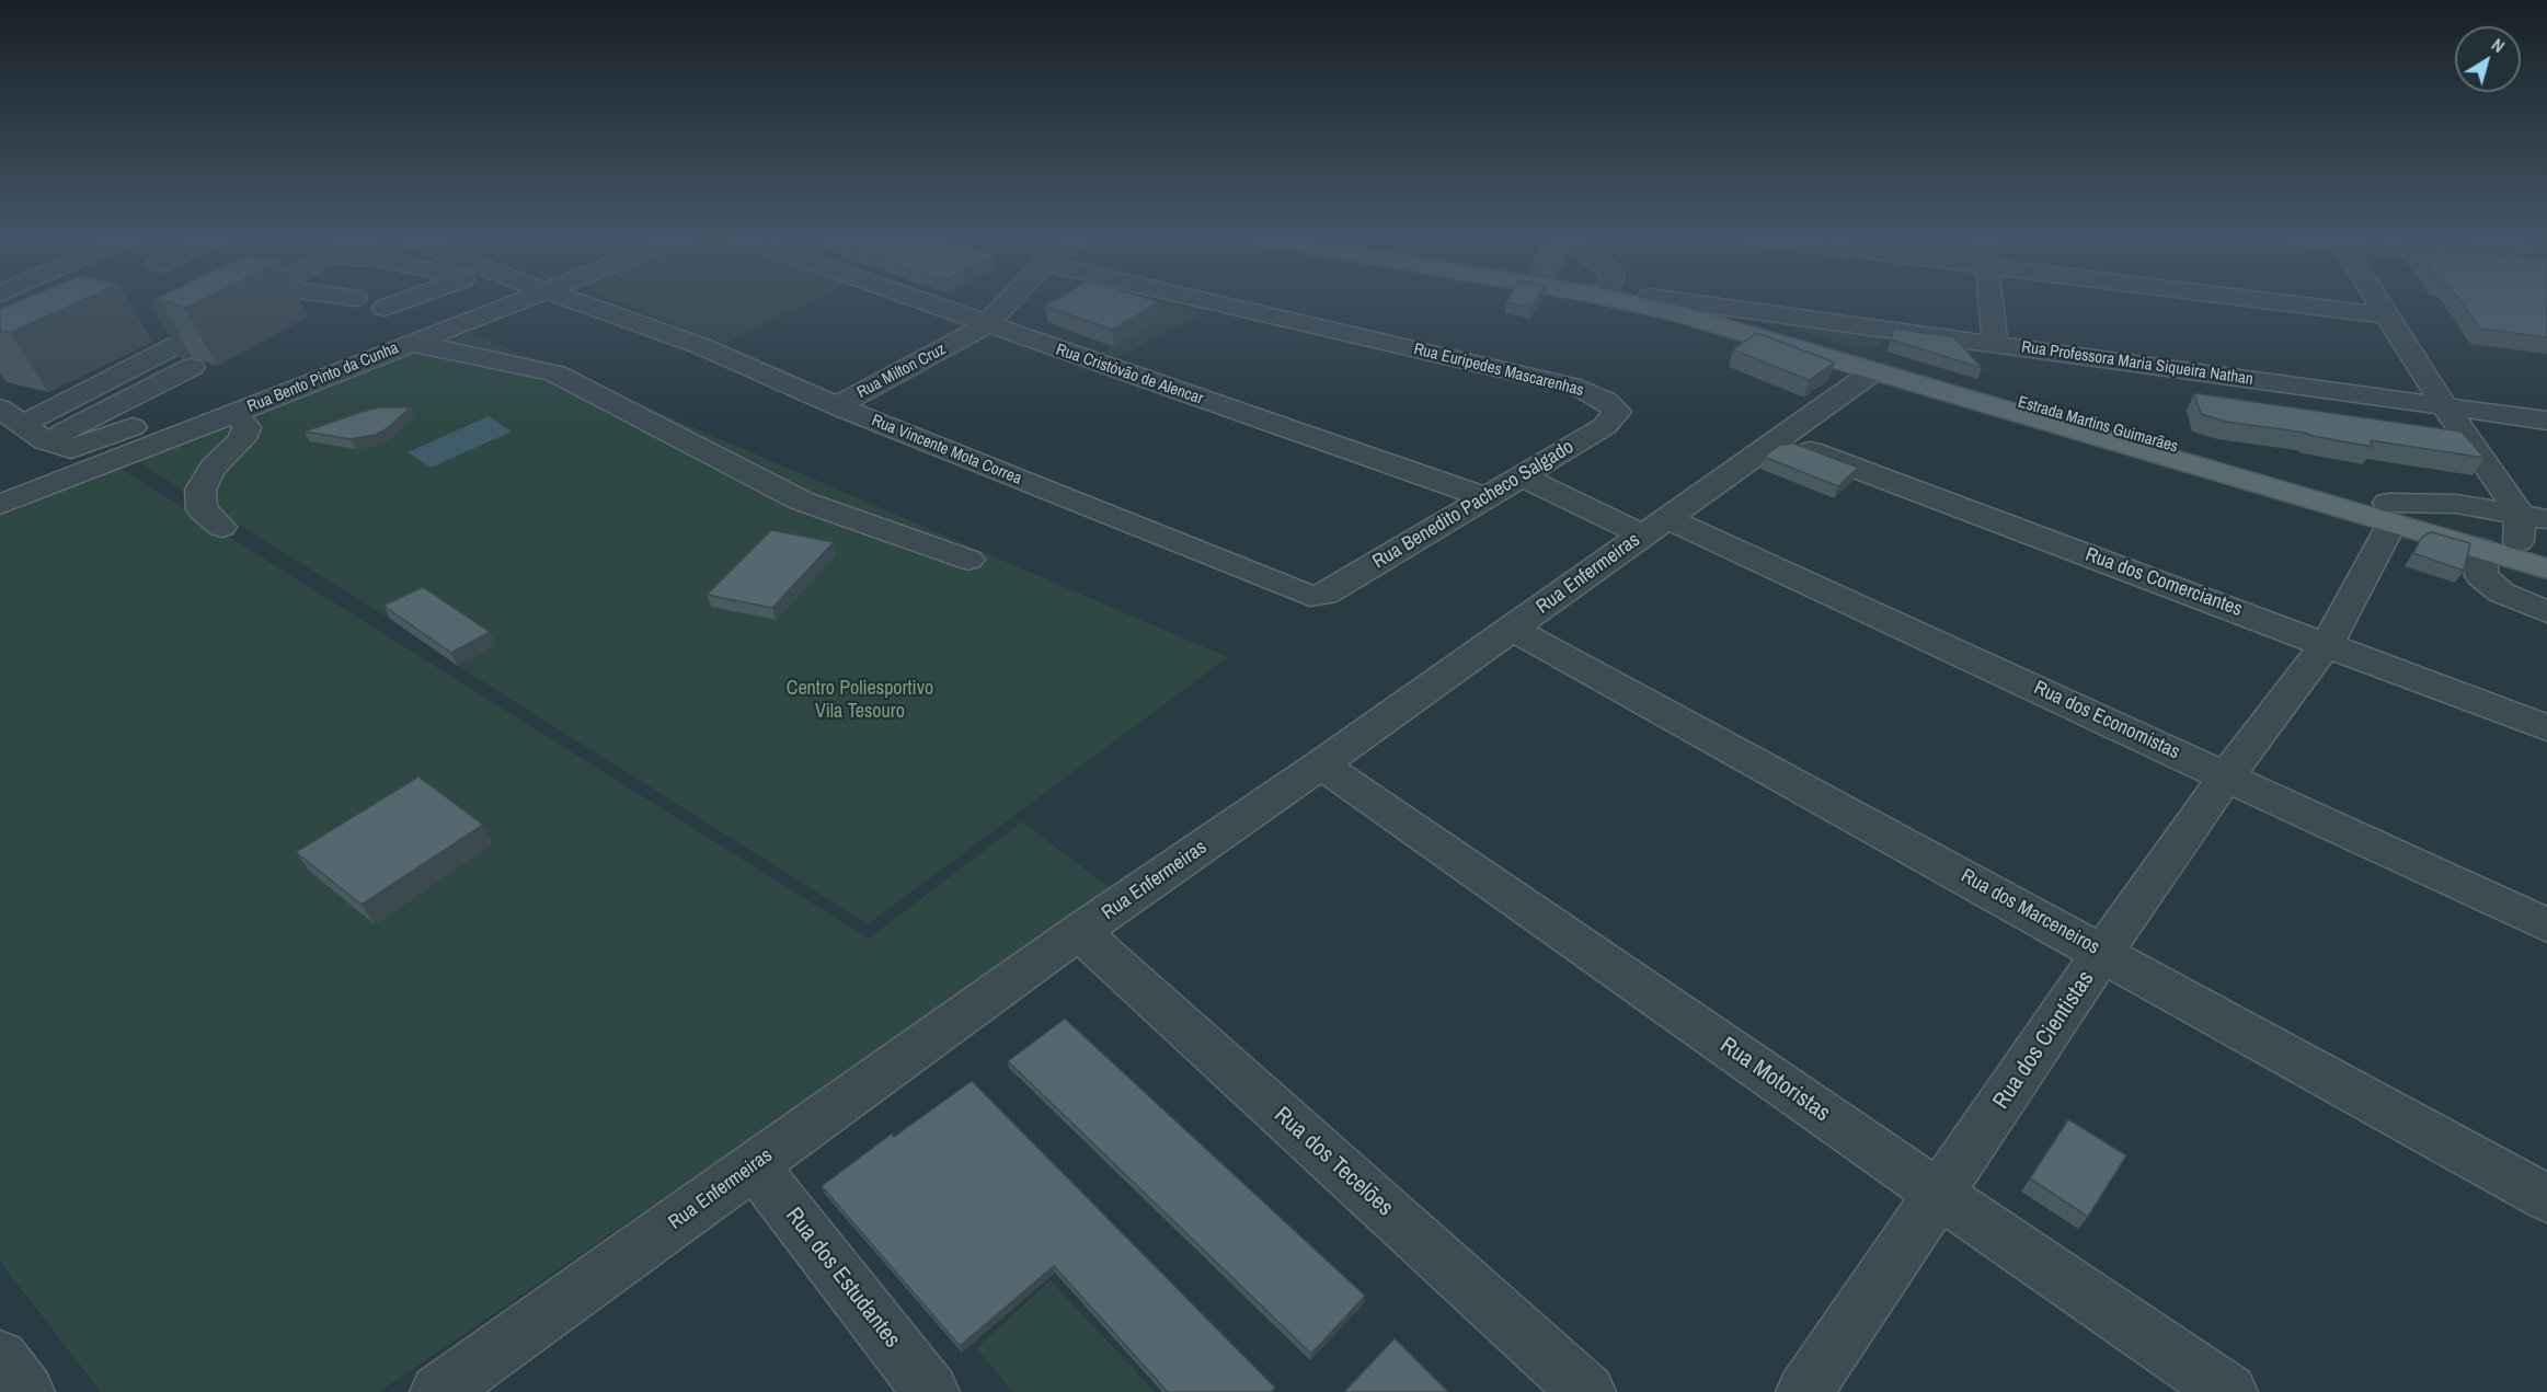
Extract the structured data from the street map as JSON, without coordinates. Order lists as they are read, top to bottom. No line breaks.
{"streets":{"main road":["Estrada Martins Guimarães"],"street":["Rua Professora Maria Siqueira Nathan","Rua Euripedes Mascarenhas","Rua Milton Cruz","Rua Cristóvão de Alencar","Rua Bento Pinto da Cunha","Rua Vincente Mota Correa","Rua Benedito Pacheco Salgado","Rua Enfermeiras","Rua dos Comerciantes","Rua dos Economistas","Rua dos Marceneiros","Rua dos Cientistas","Rua Motoristas","Rua dos Tecelões","Rua dos Estudantes"]},"crossings":[["Rua Euripedes Mascarenhas","Rua Benedito Pacheco Salgado"],["Rua Milton Cruz","Rua Cristóvão de Alencar"],["Rua Milton Cruz","Rua Vincente Mota Correa"],["Rua Cristóvão de Alencar","Rua Benedito Pacheco Salgado"],["Estrada Martins Guimarães","Rua Enfermeiras"],["Estrada Martins Guimarães","Rua dos Cientistas"],["Rua Vincente Mota Correa","Rua Benedito Pacheco Salgado"],["Rua Benedito Pacheco Salgado","Rua dos Economistas"],["Rua Enfermeiras","Rua dos Comerciantes"],["Rua Enfermeiras","Rua dos Economistas"],["Rua Enfermeiras","Rua dos Marceneiros"],["Rua Enfermeiras","Rua Motoristas"],["Rua Enfermeiras","Rua dos Tecelões"],["Rua Enfermeiras","Rua dos Estudantes"],["Rua dos Comerciantes","Rua dos Cientistas"],["Rua dos Economistas","Rua dos Cientistas"],["Rua dos Marceneiros","Rua dos Cientistas"],["Rua dos Cientistas","Rua Motoristas"]],"parks":["Centro Poliesportivo Vila Tesouro"],"north":"top right"}
